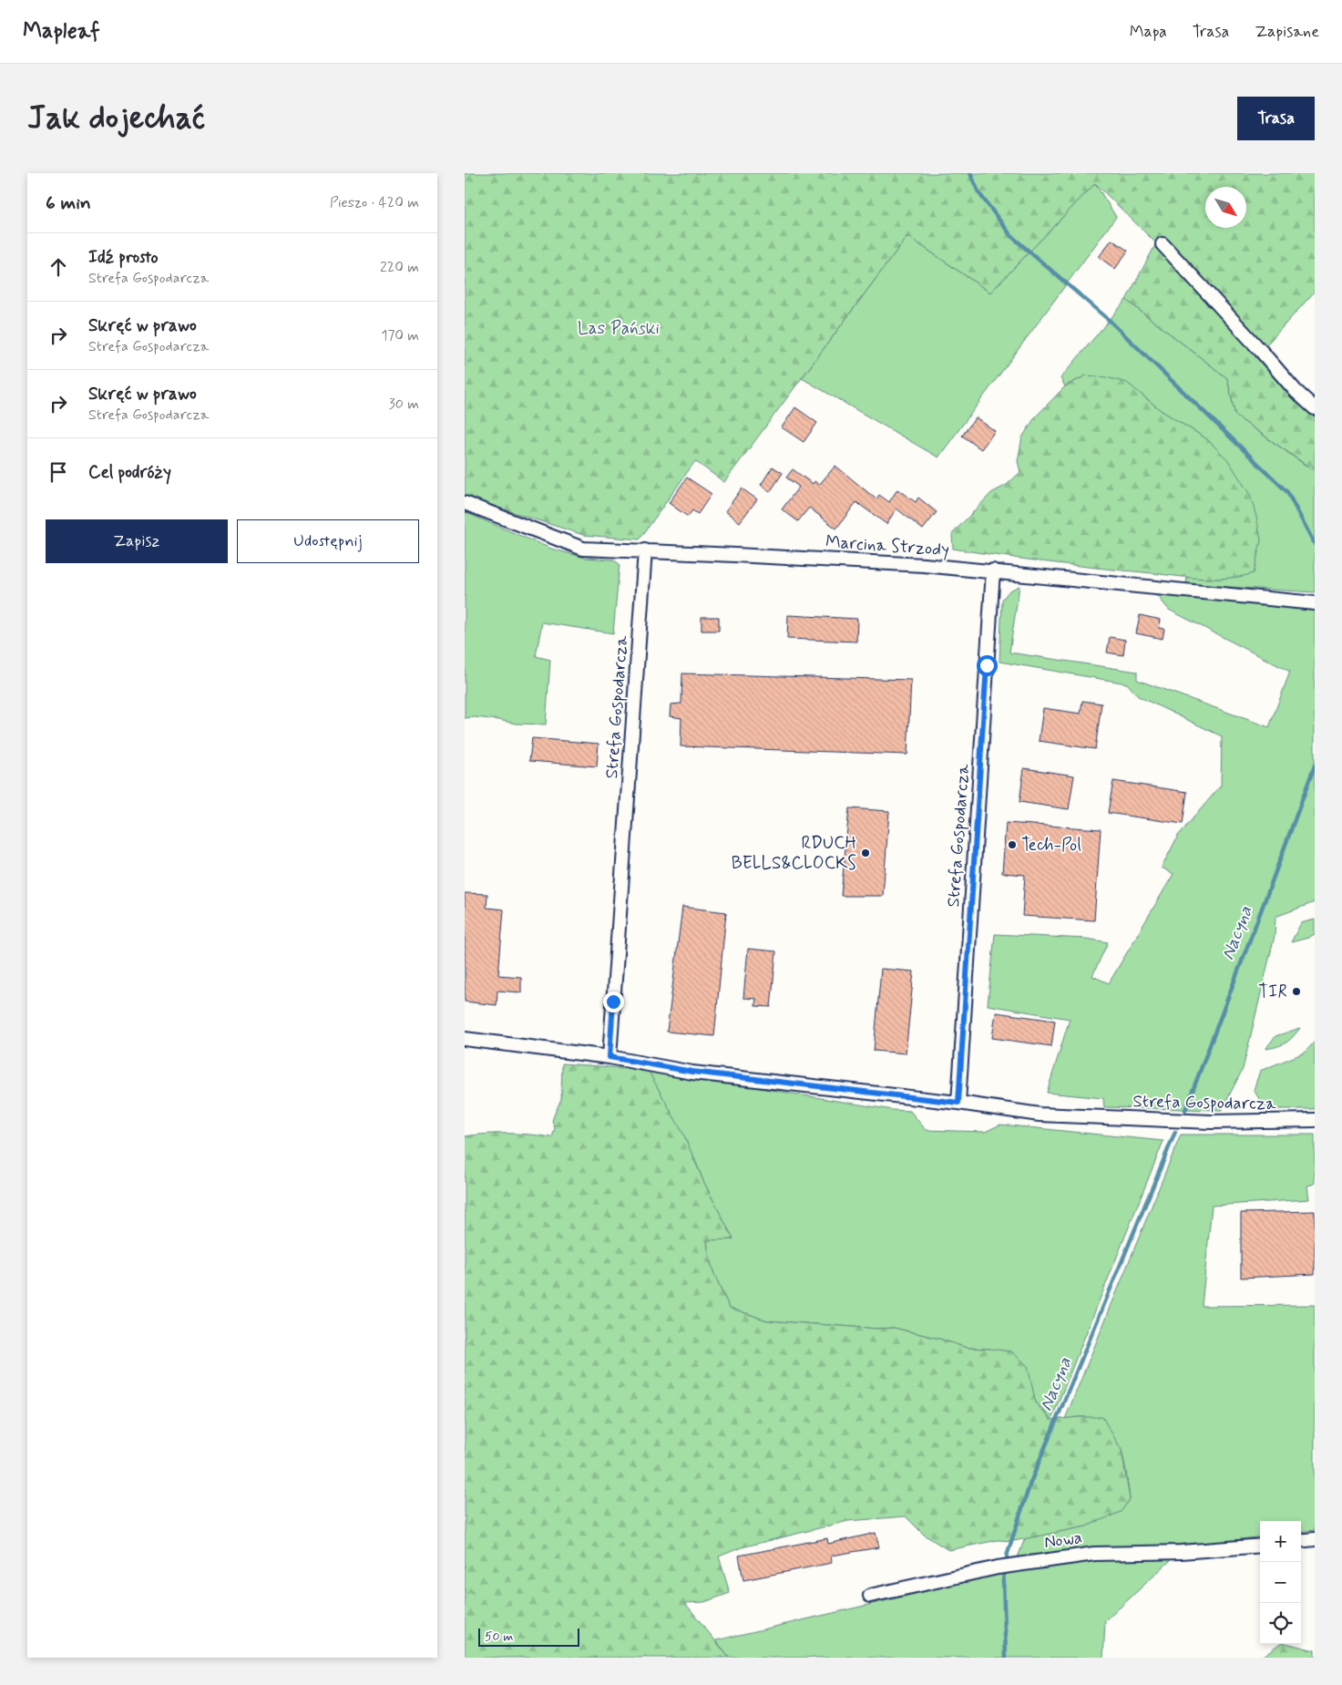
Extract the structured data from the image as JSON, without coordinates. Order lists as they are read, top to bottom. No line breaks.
{"streets":{"street":["Marcina Strzody","Strefa Gospodarcza","Nowa"]},"crossings":[["Marcina Strzody","Strefa Gospodarcza"]],"water":["Nacyna"],"parks":["Las Pański"],"places":["Tech-Pol","RDUCH BELLS&CLOCKS","TIR"],"scale_bar":"50 m","north":"bottom right","page":{"header":"Mapleaf","nav":["Mapa","Trasa","Zapisane"],"buttons":["Trasa",["Zapisz","Udostępnij"]],"title":"Jak dojechać","heading":["6 min","Pieszo · 420 m"],"list":[["Idź prosto","Strefa Gospodarcza","220 m"],["Skręć w prawo","Strefa Gospodarcza","170 m"],["Skręć w prawo","Strefa Gospodarcza","30 m"],"Cel podróży"],"map_buttons":["+","−"],"scale":"50 m"}}
